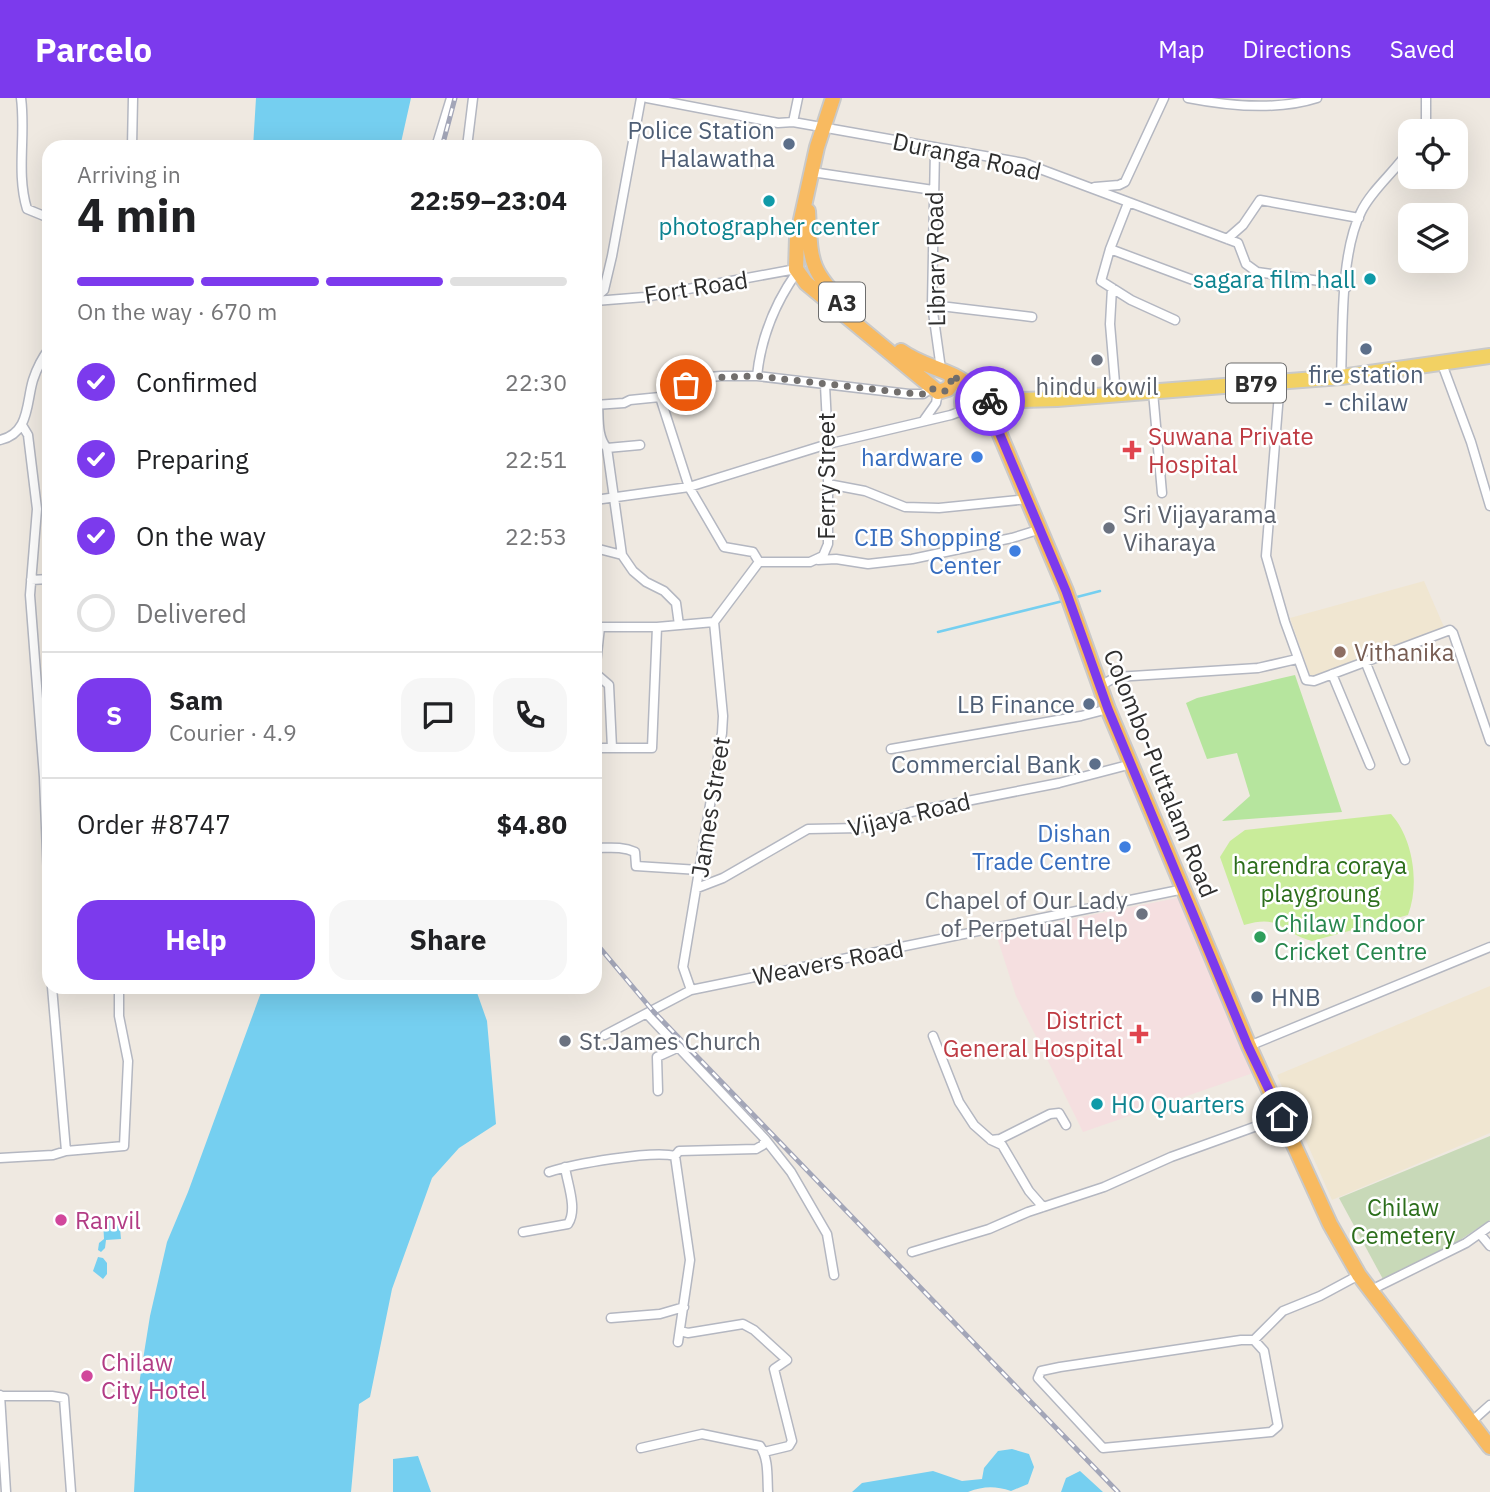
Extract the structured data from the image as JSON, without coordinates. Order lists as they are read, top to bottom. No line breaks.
{"streets":{"highway":["A3","Colombo-Puttalam Road"],"main road":["B79"],"street":["Duranga Road","Library Road","Fort Road","Ferry Street","James Street","Vijaya Road","Weavers Road"]},"crossings":[["Duranga Road","Library Road"],["Duranga Road","A3"],["Library Road","A3"],["Fort Road","A3"],["A3","B79"],["A3","Colombo-Puttalam Road"],["B79","Colombo-Puttalam Road"],["Colombo-Puttalam Road","Vijaya Road"],["Colombo-Puttalam Road","Weavers Road"],["James Street","Vijaya Road"],["James Street","Weavers Road"]],"parks":["harendra coraya playgroung","Chilaw Cemetery"],"places":{"other":["Police Station Halawatha","photographer center","sagara film hall","fire station - chilaw","hindu kowil","hardware","Sri Vijayarama Viharaya","CIB Shopping Center","Vithanika","LB Finance","Commercial Bank","Dishan Trade Centre","Chapel of Our Lady of Perpetual Help","Chilaw Indoor Cricket Centre","HNB","St.James Church","HO Quarters","Ranvil","Chilaw City Hotel"],"health":["Suwana Private Hospital","District General Hospital"]},"page":{"header":"Parcelo","nav":["Map","Directions","Saved"],"heading":["4 min","Arriving in","22:59–23:04"],"panel":["Sam","Courier · 4.9","Order #8747","$4.80"],"bar":"On the way · 670 m","list":[["Confirmed","22:30"],["Preparing","22:51"],["On the way","22:53"],"Delivered"],"round":"S","buttons":["Help","Share"]}}
